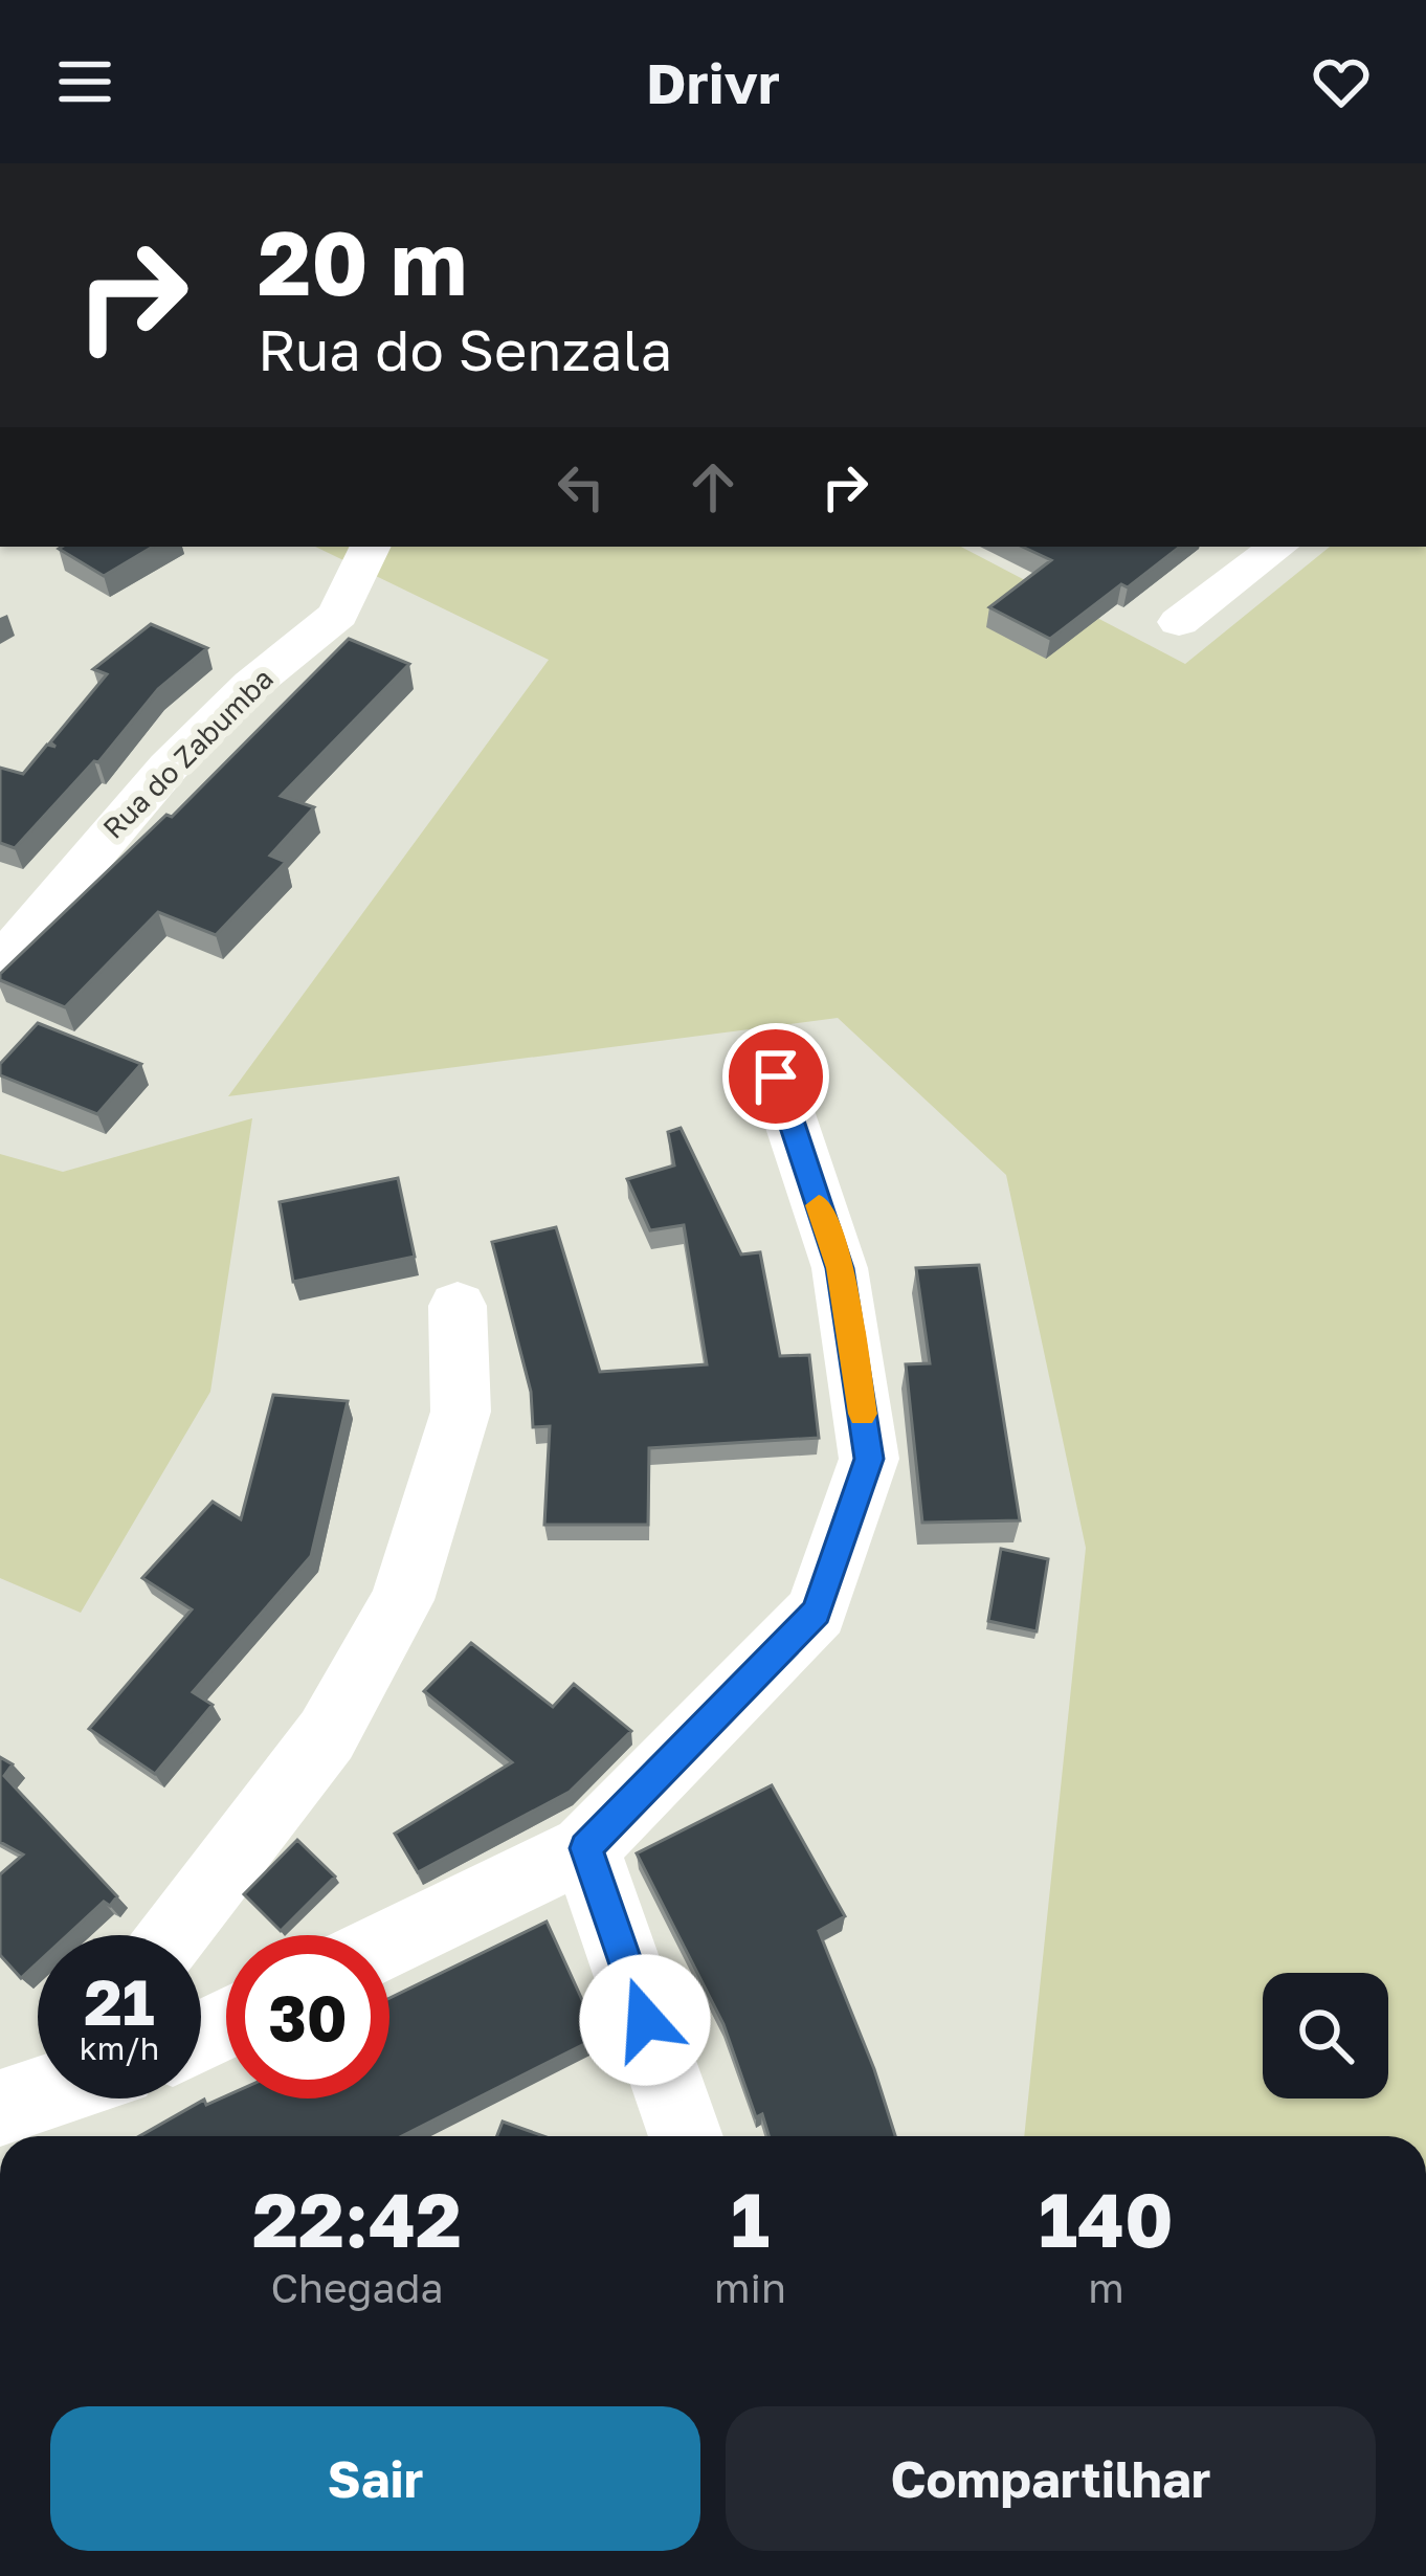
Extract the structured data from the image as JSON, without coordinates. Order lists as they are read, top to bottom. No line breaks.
{"streets":{"street":["Rua do Zabumba"]},"page":{"header":"Drivr","turn":["20 m","Rua do Senzala"],"speed":"21 km/h","limit":"30","eta":["22:42","Chegada","1","min","140","m"],"buttons":["Sair","Compartilhar"]}}
